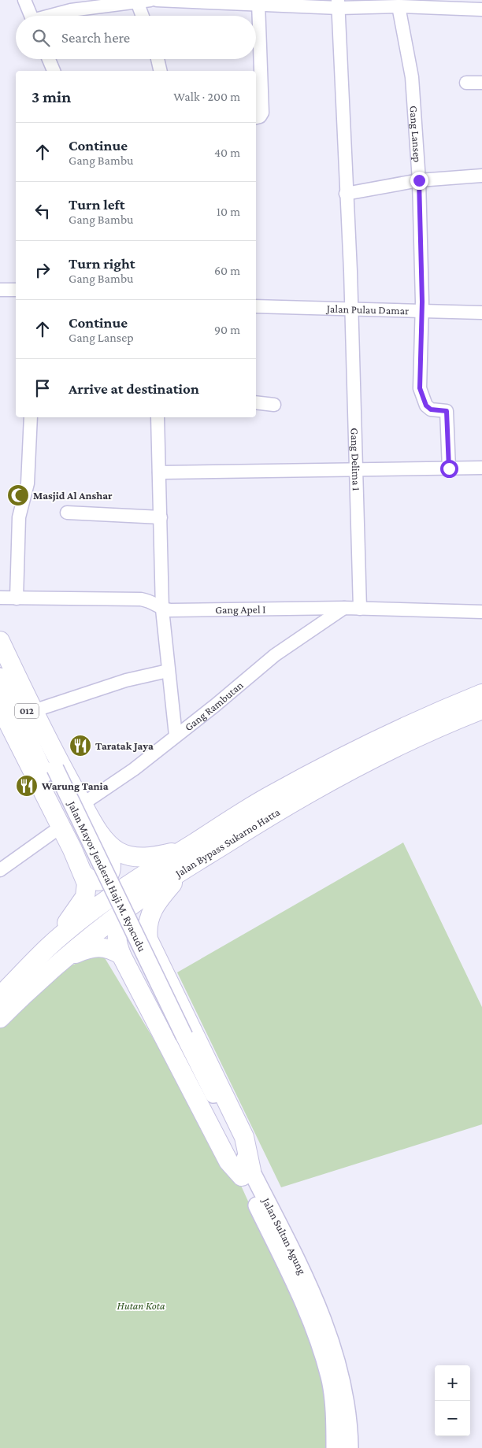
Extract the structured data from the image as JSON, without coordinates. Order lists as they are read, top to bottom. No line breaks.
{"streets":{"highway":["Jalan Bypass Sukarno Hatta"],"main road":["012","Jalan Mayor Jenderal Haji M. Ryacudu","Jalan Sultan Agung"],"street":["Gang Lansep","Jalan Pulau Damar","Gang Delima 1","Gang Apel I","Gang Rambutan"]},"crossings":[["Gang Lansep","Jalan Pulau Damar"],["Jalan Pulau Damar","Gang Delima 1"],["Gang Delima 1","Gang Apel I"],["Gang Apel I","Gang Rambutan"],["Jalan Mayor Jenderal Haji M. Ryacudu","Jalan Sultan Agung"]],"parks":["Hutan Kota"],"places":{"mosque":["Masjid Al Anshar"],"restaurant":["Taratak Jaya","Warung Tania"]},"page":{"search":"Search here","heading":["3 min","Walk · 200 m"],"list":[["Continue","Gang Bambu","40 m"],["Turn left","Gang Bambu","10 m"],["Turn right","Gang Bambu","60 m"],["Continue","Gang Lansep","90 m"],"Arrive at destination"],"map_buttons":["+","−"]}}
